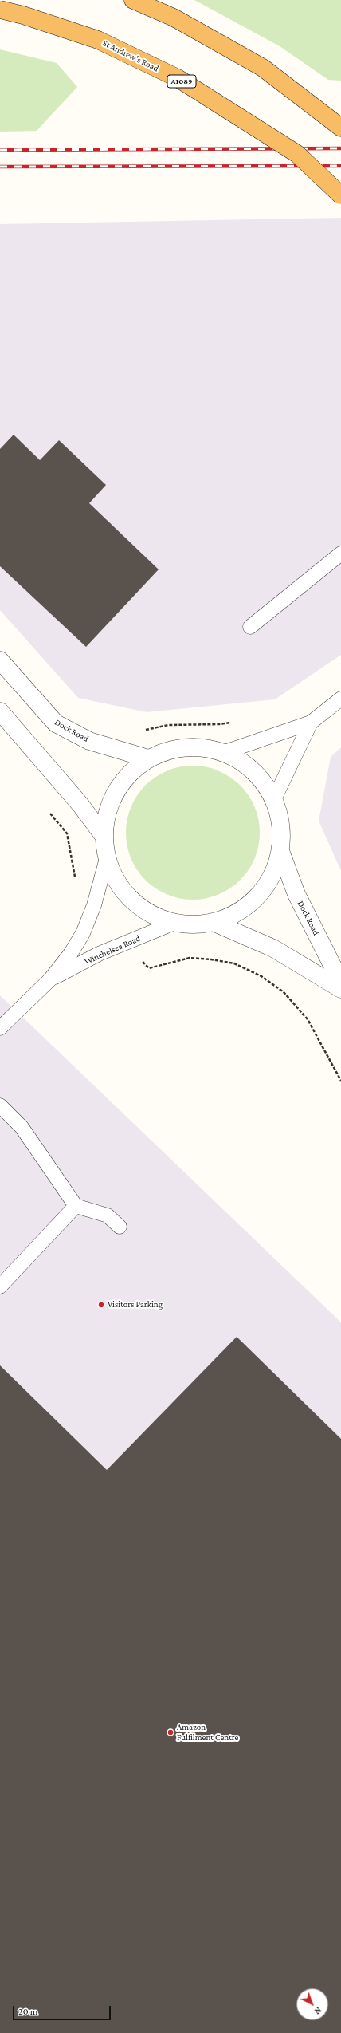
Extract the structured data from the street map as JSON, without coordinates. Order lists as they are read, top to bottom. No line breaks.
{"streets":{"highway":["St Andrew's Road","A1089"],"street":["Dock Road"],"lane":["Winchelsea Road"]},"crossings":[["Dock Road","Winchelsea Road"]],"places":["Visitors Parking","Amazon Fulfilment Centre"],"scale_bar":"20 m","north":"bottom right"}
